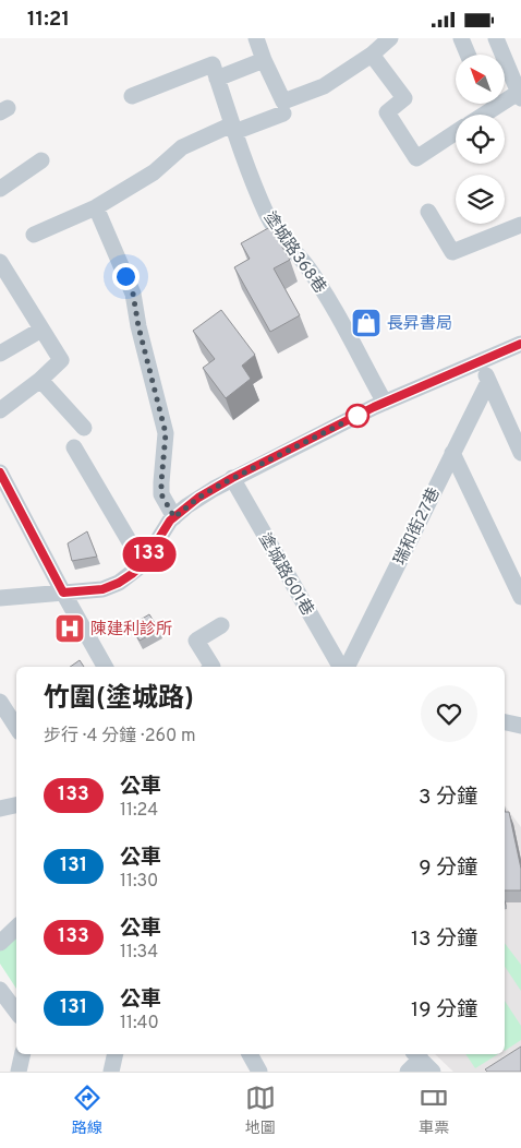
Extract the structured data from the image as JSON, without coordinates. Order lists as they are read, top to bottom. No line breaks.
{"streets":{"street":["塗城路368巷","瑞和街27巷","塗城路601巷"]},"places":{"shop":["長昇書局"],"hospital":["陳建利診所"]},"lines":["bus line 133"],"north":"top left","page":{"status":"11:21","on_map":"133","heading":["竹圍(塗城路)","步行 · 4 分鐘 · 260 m"],"list":[{"mark":"133","name":"公車","note":"11:24","value":"3 分鐘"},{"mark":"131","name":"公車","note":"11:30","value":"9 分鐘"},{"mark":"133","name":"公車","note":"11:34","value":"13 分鐘"},{"mark":"131","name":"公車","note":"11:40","value":"19 分鐘"}],"tabs":["路線","地圖","車票"]}}
